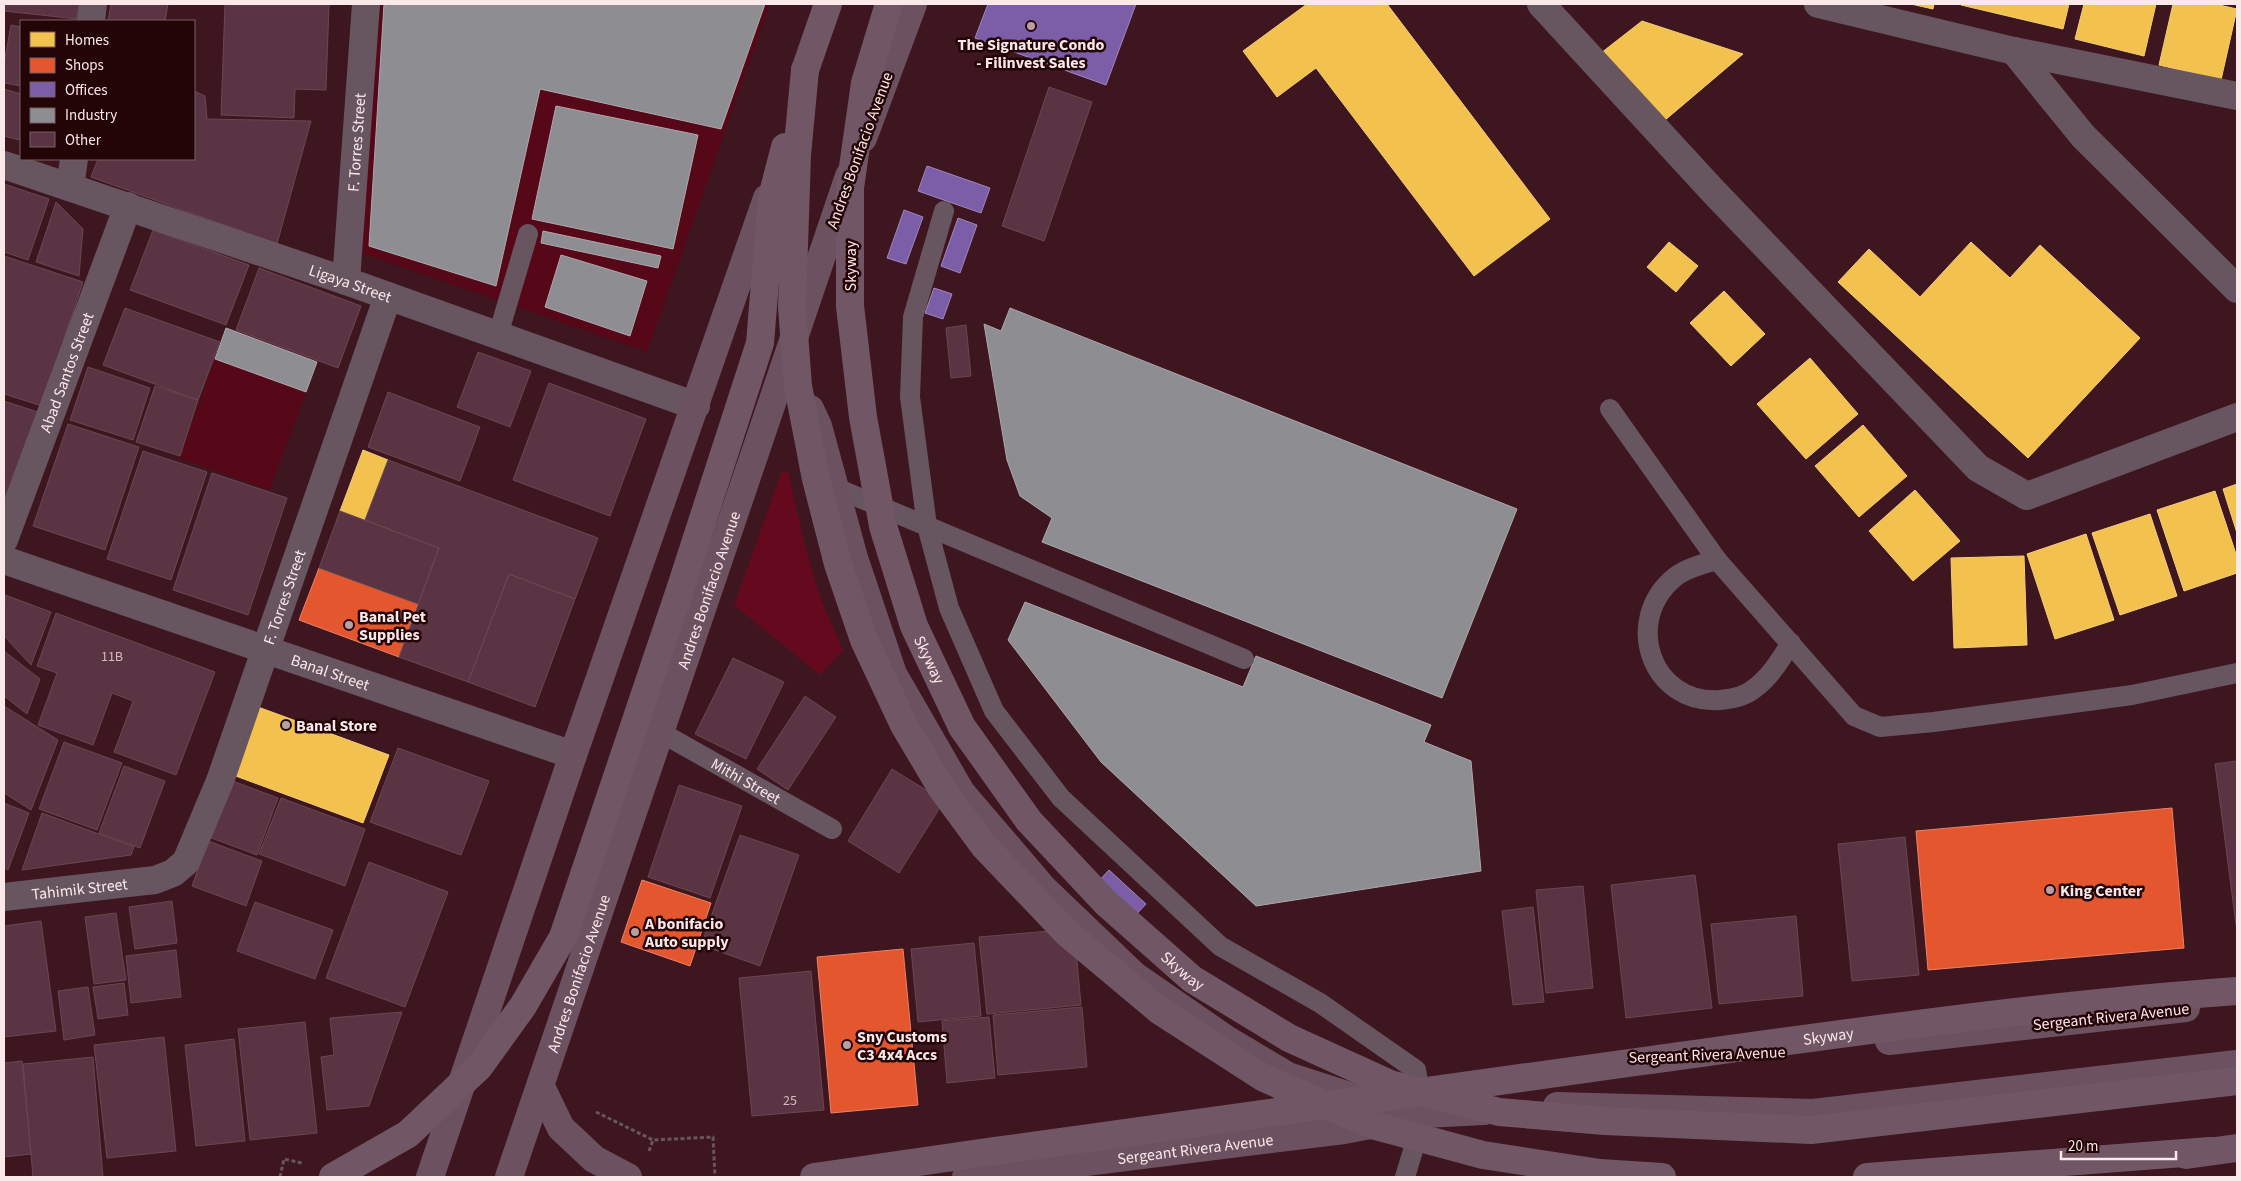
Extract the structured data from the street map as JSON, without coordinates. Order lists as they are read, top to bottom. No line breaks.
{"streets":{"highway":["Skyway"],"main road":["Andres Bonifacio Avenue","Sergeant Rivera Avenue"],"street":["F. Torres Street","Ligaya Street","Abad Santos Street","Banal Street","Tahimik Street"],"lane":["Mithi Street"]},"crossings":[["F. Torres Street","Ligaya Street"],["F. Torres Street","Banal Street"],["F. Torres Street","Tahimik Street"],["Andres Bonifacio Avenue","Mithi Street"],["Ligaya Street","Abad Santos Street"]],"places":["The Signature Condo - Filinvest Sales","Banal Pet Supplies","Banal Store","King Center","A bonifacio Auto supply","Sny Customs C3 4x4 Accs"],"house_numbers":["11B","25"],"legend":["Homes","Shops","Offices","Industry","Other"],"scale_bar":"20 m"}
